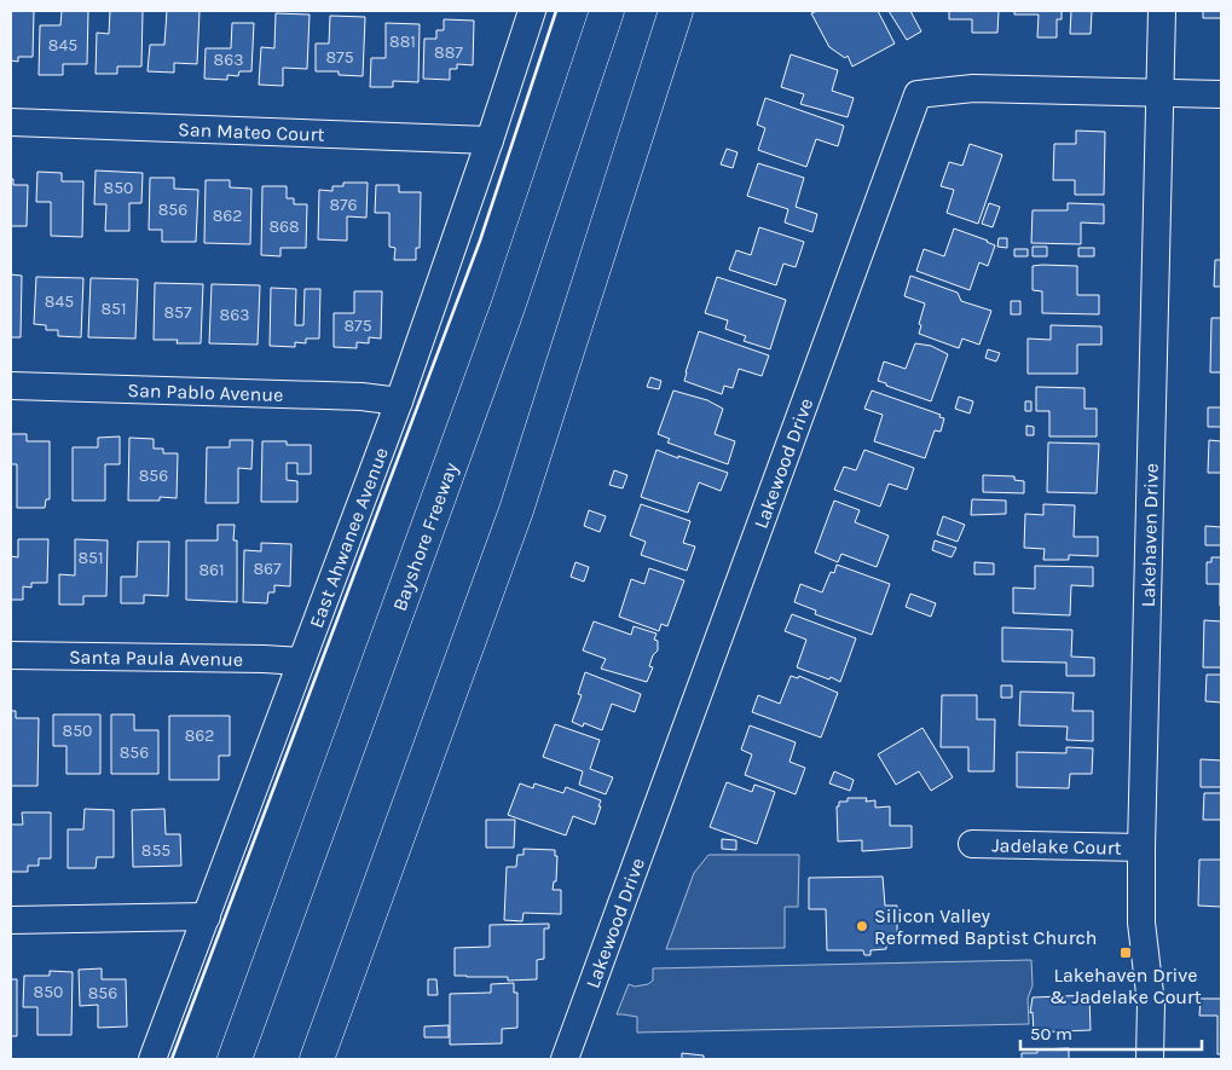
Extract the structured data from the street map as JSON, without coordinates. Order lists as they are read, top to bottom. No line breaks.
{"streets":{"highway":["Bayshore Freeway"],"street":["San Mateo Court","San Pablo Avenue","Lakewood Drive","Lakehaven Drive","East Ahwanee Avenue","Santa Paula Avenue","Jadelake Court"]},"crossings":[["San Mateo Court","East Ahwanee Avenue"],["San Pablo Avenue","East Ahwanee Avenue"],["Lakewood Drive","Lakehaven Drive"],["Lakehaven Drive","Jadelake Court"],["East Ahwanee Avenue","Santa Paula Avenue"]],"places":{"other":["Silicon Valley Reformed Baptist Church"],"transit":["Lakehaven Drive & Jadelake Court"]},"house_numbers":["881","845","887","875","863","850","876","856","862","868","845","851","857","863","875","856","851","867","861","850","862","856","855","850","856"],"scale_bar":"50 m"}
